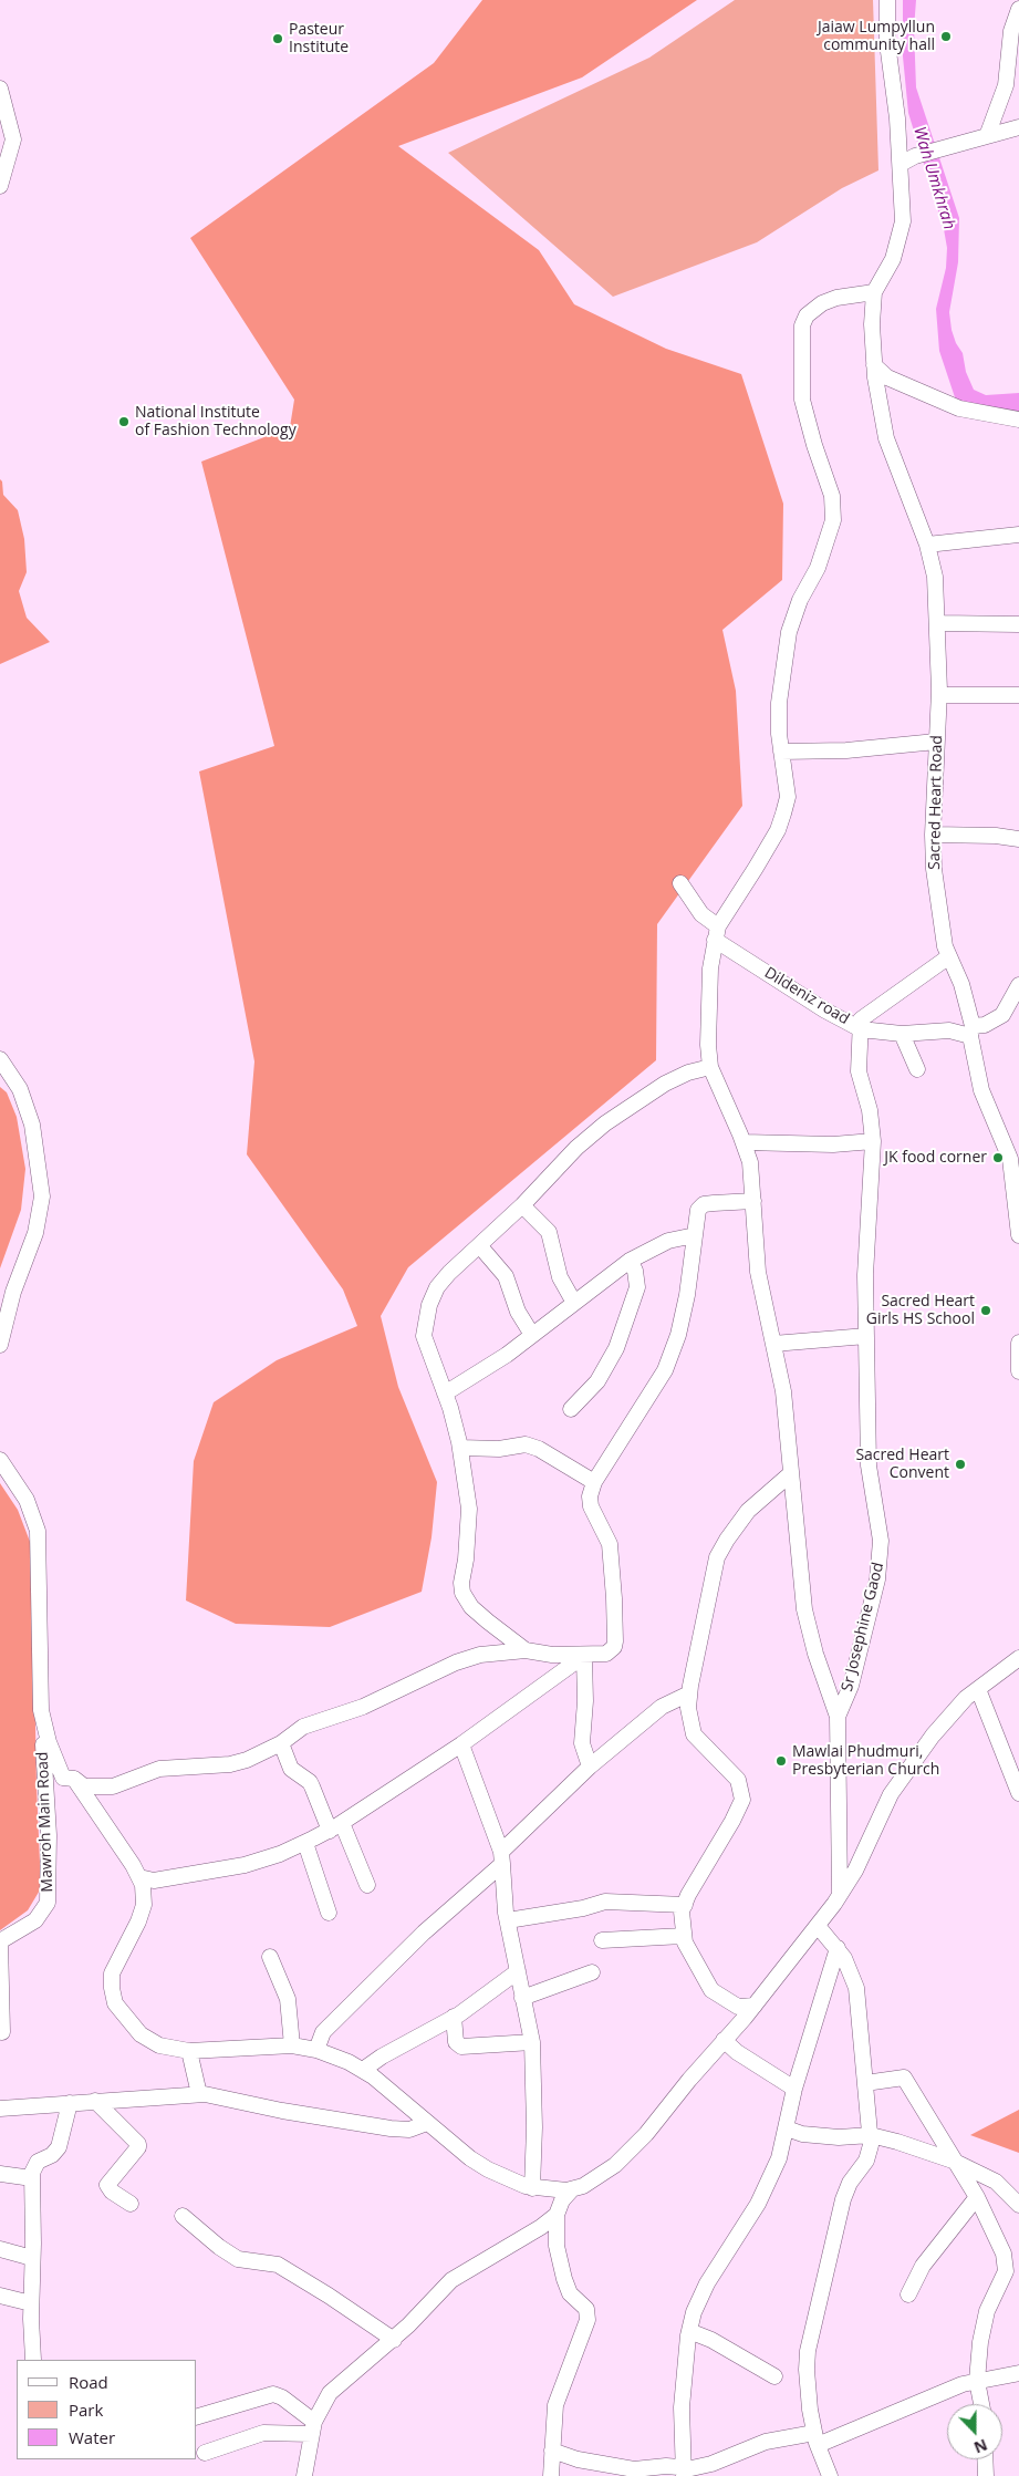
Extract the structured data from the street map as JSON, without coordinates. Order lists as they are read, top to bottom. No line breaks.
{"streets":{"street":["Sacred Heart Road","Dildeniz road","Sr Josephine Gaod","Mawroh Main Road"]},"crossings":[["Sacred Heart Road","Dildeniz road"],["Dildeniz road","Sr Josephine Gaod"]],"water":["Wah Umkhrah"],"places":["Jaiaw Lumpyllun community hall","Pasteur Institute","National Institute of Fashion Technology","JK food corner","Sacred Heart Girls HS School","Sacred Heart Convent","Mawlai Phudmuri, Presbyterian Church"],"legend":["Road","Park","Water"],"north":"bottom"}
